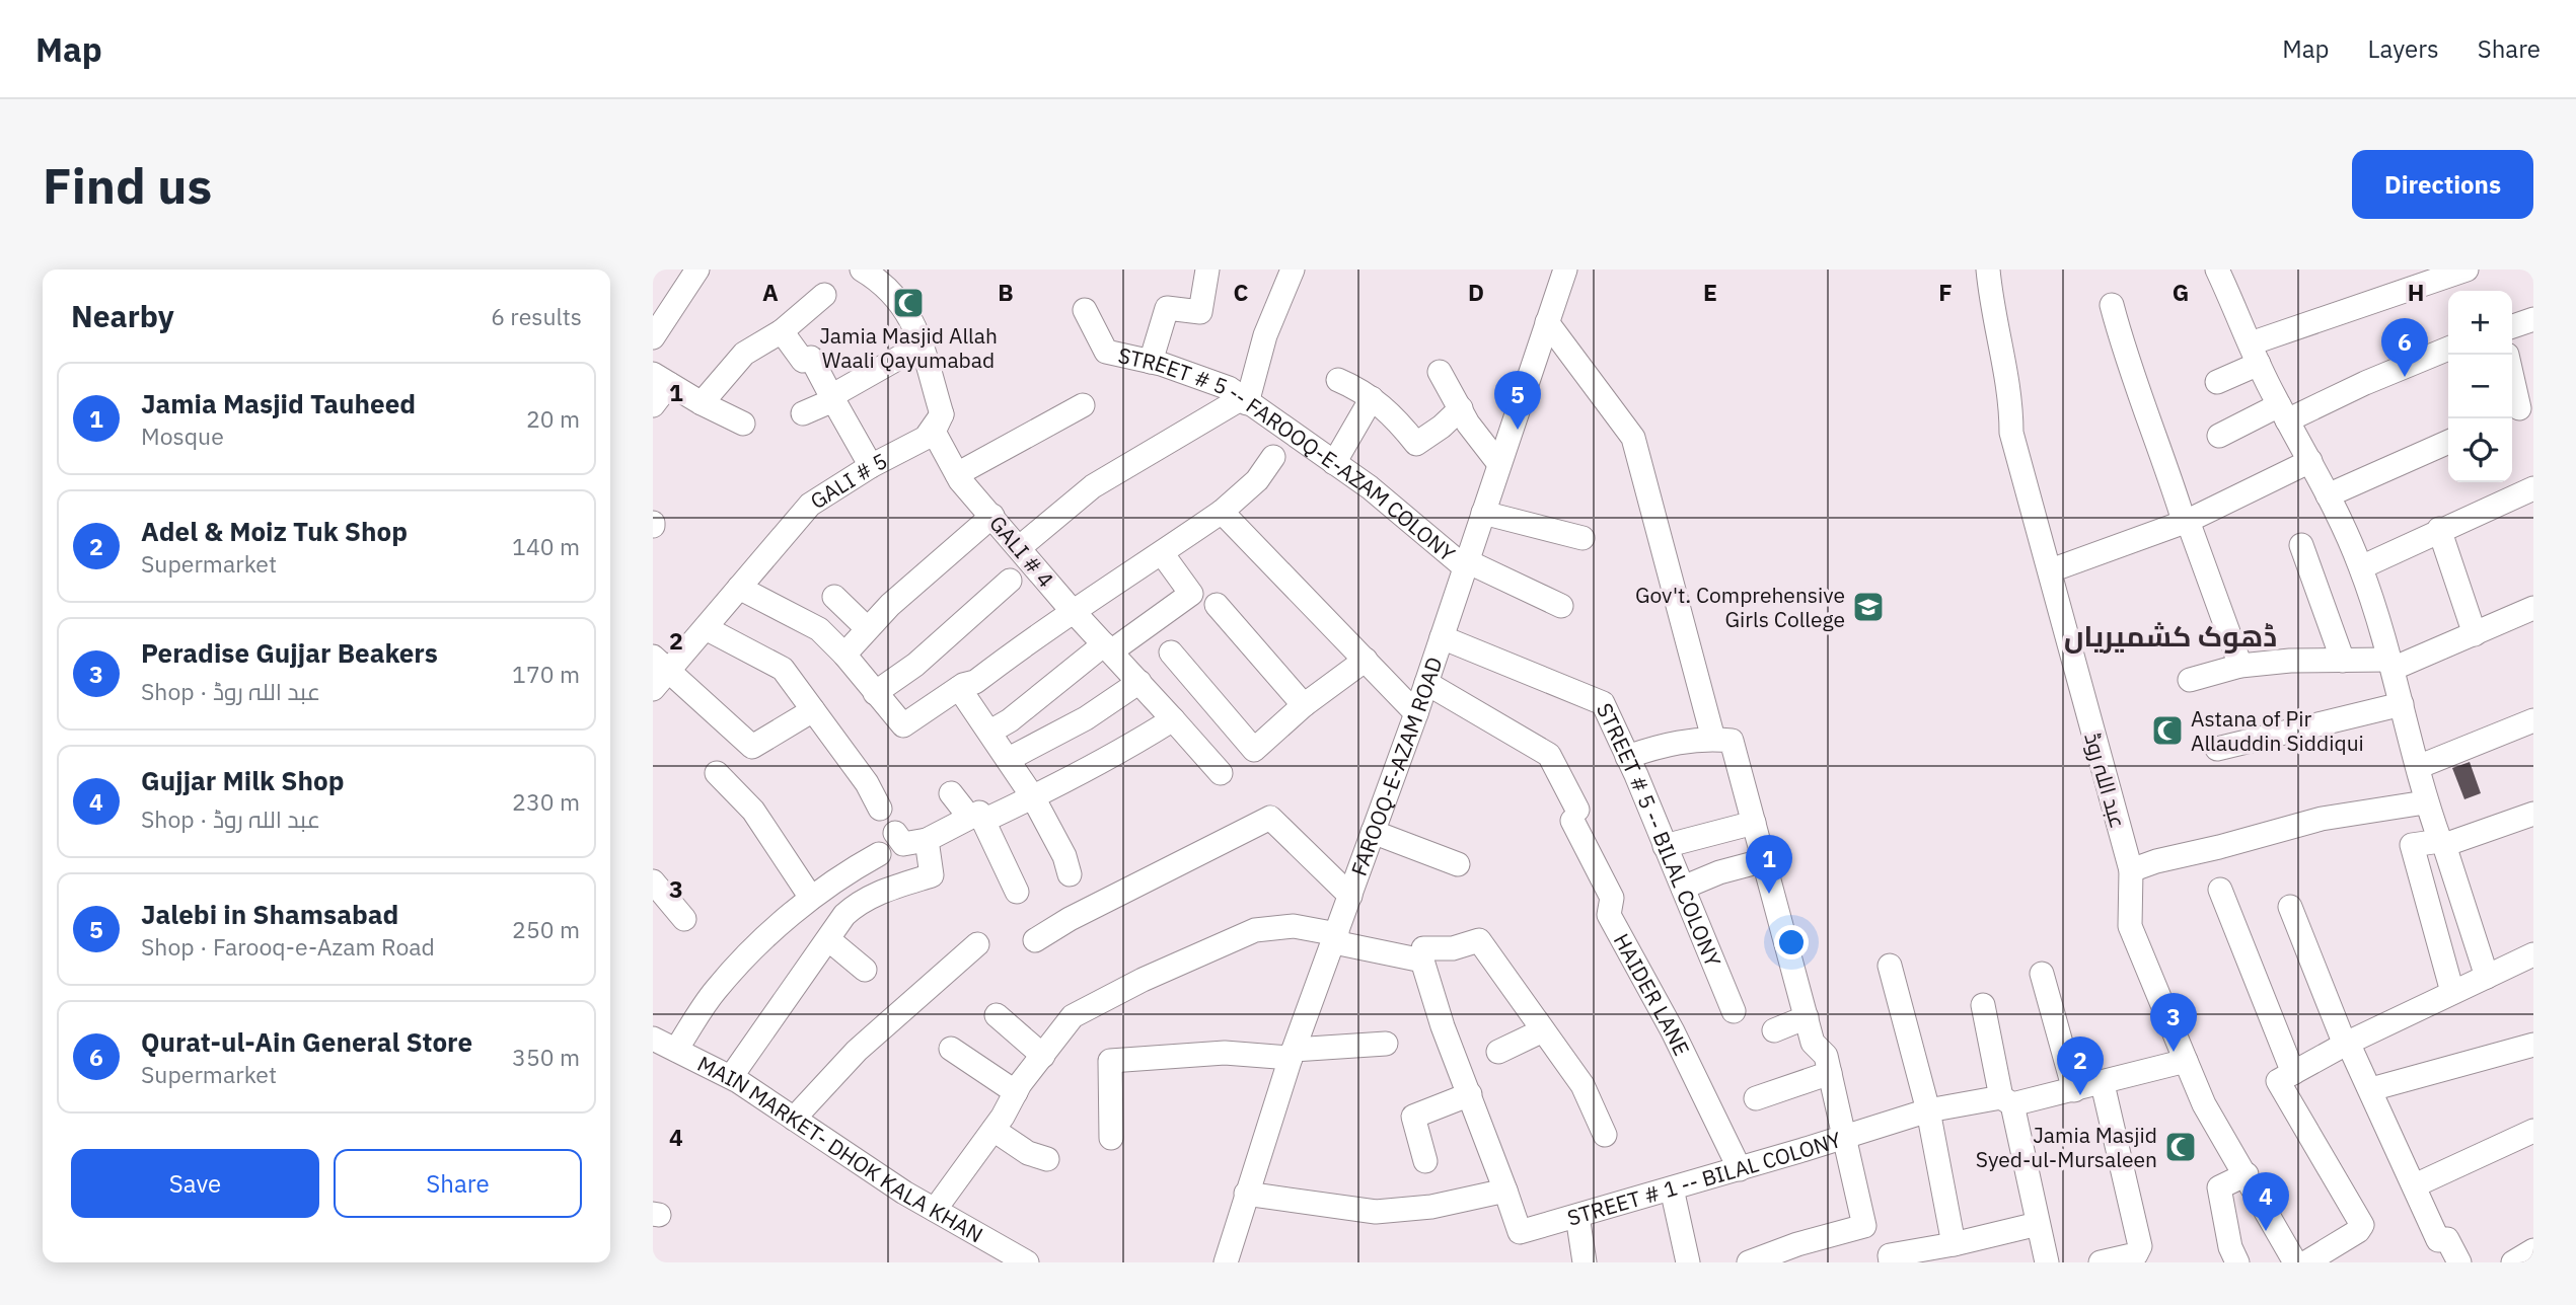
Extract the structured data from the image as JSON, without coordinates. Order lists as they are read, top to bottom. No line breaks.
{"streets":{"street":["STREET # 5 -- FAROOQ-E-AZAM COLONY","GALI # 5","GALI # 4","FAROOQ-E-AZAM ROAD","عبد اللہ روڈ","STREET # 5 -- BILAL COLONY","HAIDER LANE","MAIN MARKET- DHOK KALA KHAN","STREET # 1 -- BILAL COLONY"]},"crossings":[["STREET # 5 -- FAROOQ-E-AZAM COLONY","FAROOQ-E-AZAM ROAD"],["GALI # 5","GALI # 4"],["FAROOQ-E-AZAM ROAD","STREET # 5 -- BILAL COLONY"],["FAROOQ-E-AZAM ROAD","HAIDER LANE"],["عبد اللہ روڈ","STREET # 1 -- BILAL COLONY"],["HAIDER LANE","STREET # 1 -- BILAL COLONY"]],"districts":["ڈھوک کشمیریاں"],"places":{"mosque":["Jamia Masjid Allah Waali Qayumabad","Astana of Pir Allauddin Siddiqui","Jamia Masjid Syed-ul-Mursaleen"],"school or university":["Gov't. Comprehensive Girls College"]},"page":{"header":"Map","nav":["Map","Layers","Share"],"buttons":["Directions",["Save","Share"]],"title":"Find us","heading":["Nearby","6 results"],"map_buttons":["+","−"],"pins":["6","5","1","3","2","4"],"list":[{"mark":"1","name":"Jamia Masjid Tauheed","note":"Mosque","value":"20 m"},{"mark":"2","name":"Adel & Moiz Tuk Shop","note":"Supermarket","value":"140 m"},{"mark":"3","name":"Peradise Gujjar Beakers","note":"Shop · عبد اللہ روڈ","value":"170 m"},{"mark":"4","name":"Gujjar Milk Shop","note":"Shop · عبد اللہ روڈ","value":"230 m"},{"mark":"5","name":"Jalebi in Shamsabad","note":"Shop · Farooq-e-Azam Road","value":"250 m"},{"mark":"6","name":"Qurat-ul-Ain General Store","note":"Supermarket","value":"350 m"}]},"grid":{"columns":["A","B","C","D","E","F","G","H"],"rows":["1","2","3","4"]}}
